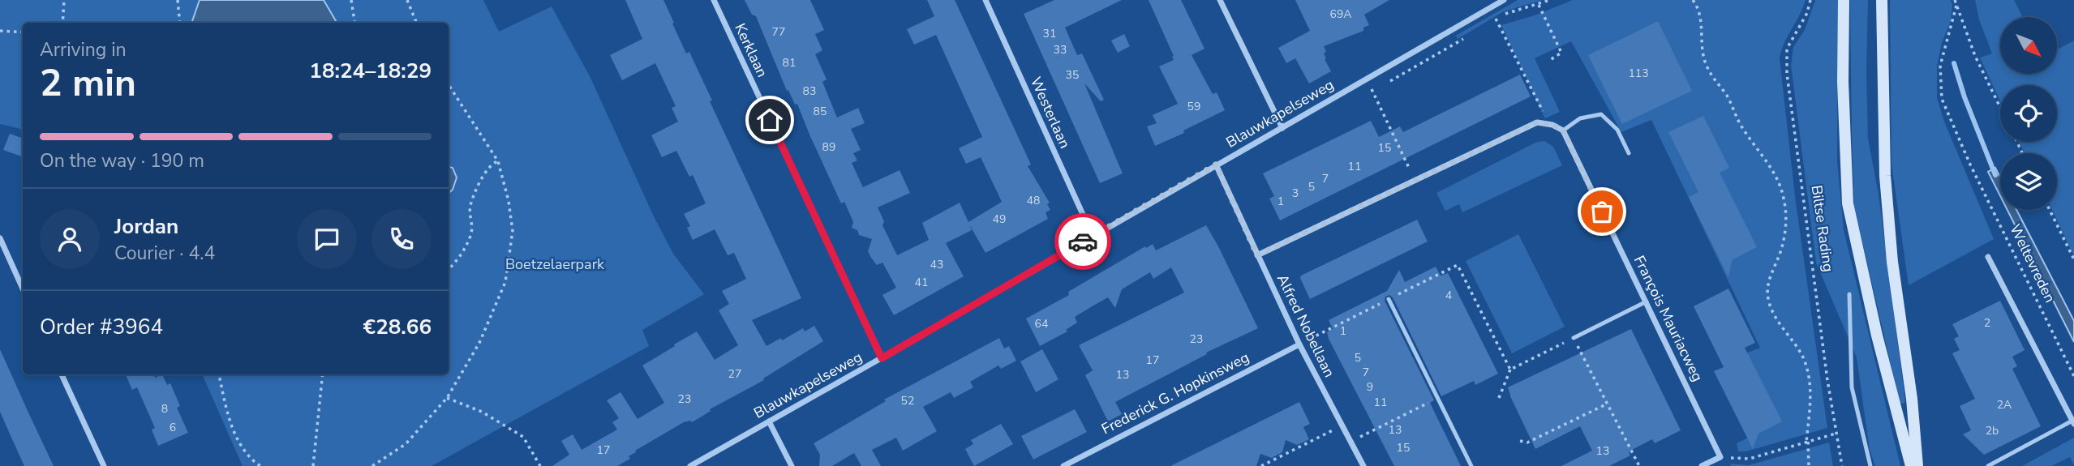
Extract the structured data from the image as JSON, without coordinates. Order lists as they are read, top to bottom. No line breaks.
{"streets":{"main road":["Biltse Rading"],"street":["Kerklaan","Westerlaan","Blauwkapelseweg","François Mauriacweg","Alfred Nobellaan","Frederick G. Hopkinsweg"],"path":["Weltevreden"]},"crossings":[["Kerklaan","Blauwkapelseweg"],["Westerlaan","Blauwkapelseweg"],["Blauwkapelseweg","Alfred Nobellaan"],["Alfred Nobellaan","Frederick G. Hopkinsweg"]],"parks":["Boetzelaerpark"],"house_numbers":["69A","77","31","33","81","113","35","83","59","85","89","15","11","7","5","3","48","1","49","43","41","4","2","64","1","23","5","17","7","27","13","9","23","52","11","2A","8","6","13","2b","15","17","13"],"north":"bottom right","page":{"heading":["2 min","Arriving in","18:24–18:29"],"panel":["Jordan","Courier · 4.4","Order #3964","€28.66"],"bar":"On the way · 190 m"}}
